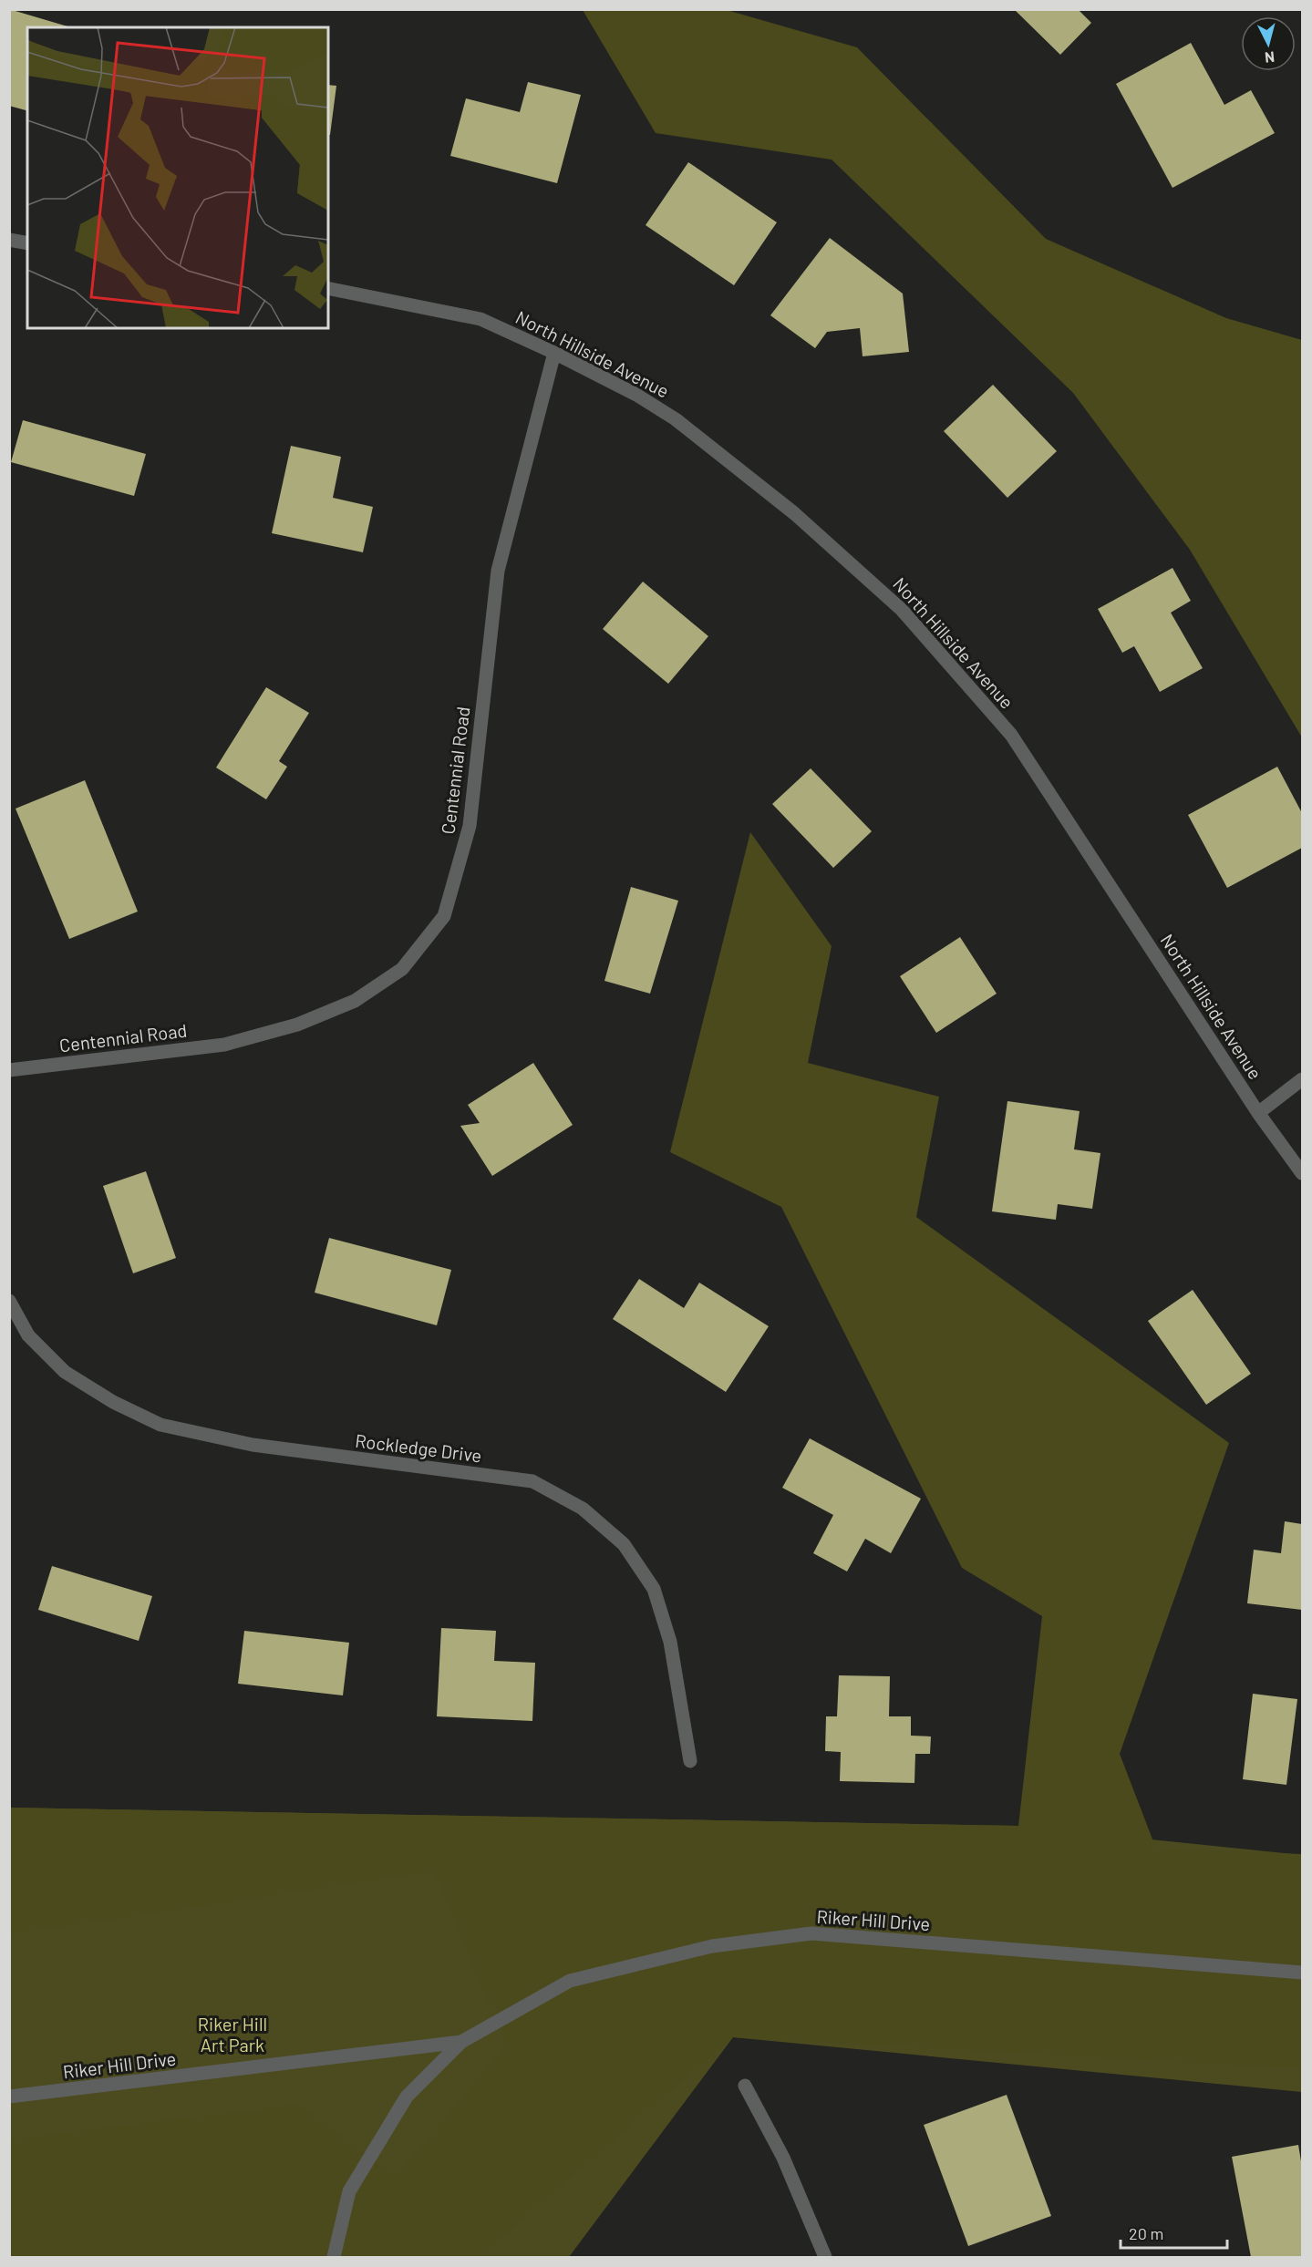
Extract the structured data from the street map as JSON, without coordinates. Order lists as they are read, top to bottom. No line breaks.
{"streets":{"street":["North Hillside Avenue","Centennial Road","Rockledge Drive","Riker Hill Drive"]},"crossings":[["North Hillside Avenue","Centennial Road"]],"parks":["Riker Hill Art Park"],"scale_bar":"20 m","north":"bottom"}
